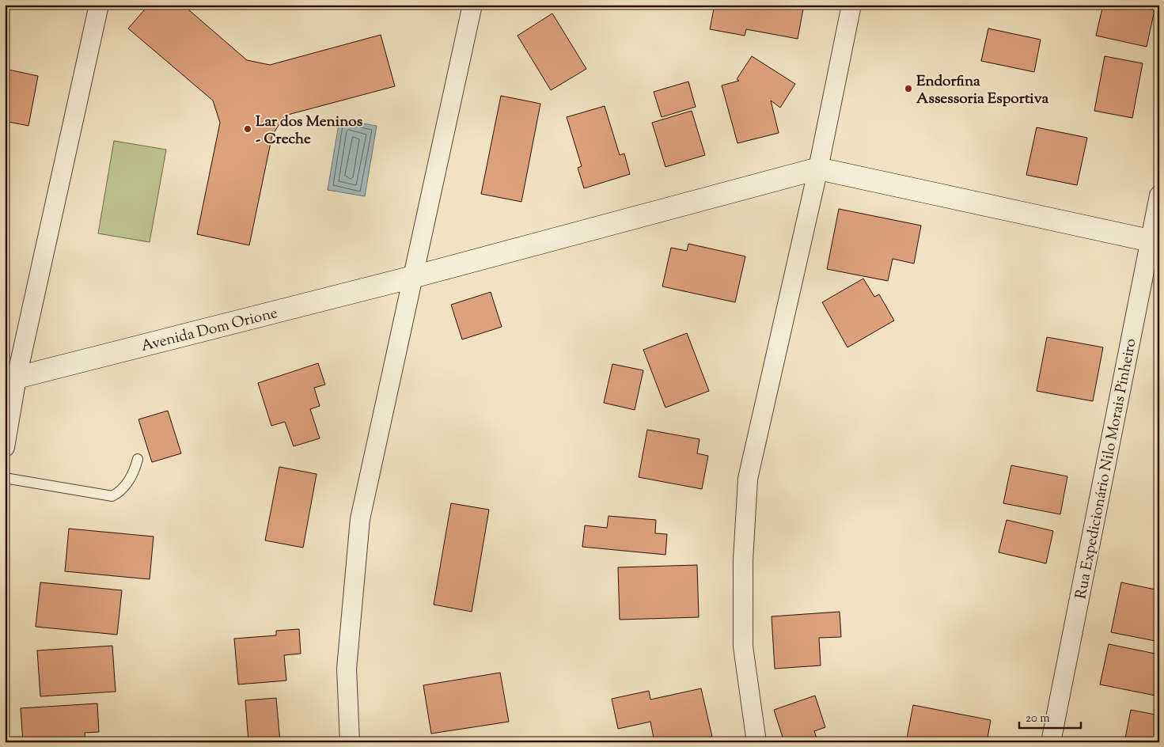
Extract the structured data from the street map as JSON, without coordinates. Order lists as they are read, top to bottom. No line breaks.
{"streets":{"street":["Avenida Dom Orione","Rua Expedicionário Nilo Morais Pinheiro"]},"places":["Endorfina Assessoria Esportiva","Lar dos Meninos - Creche"],"scale_bar":"20 m"}
